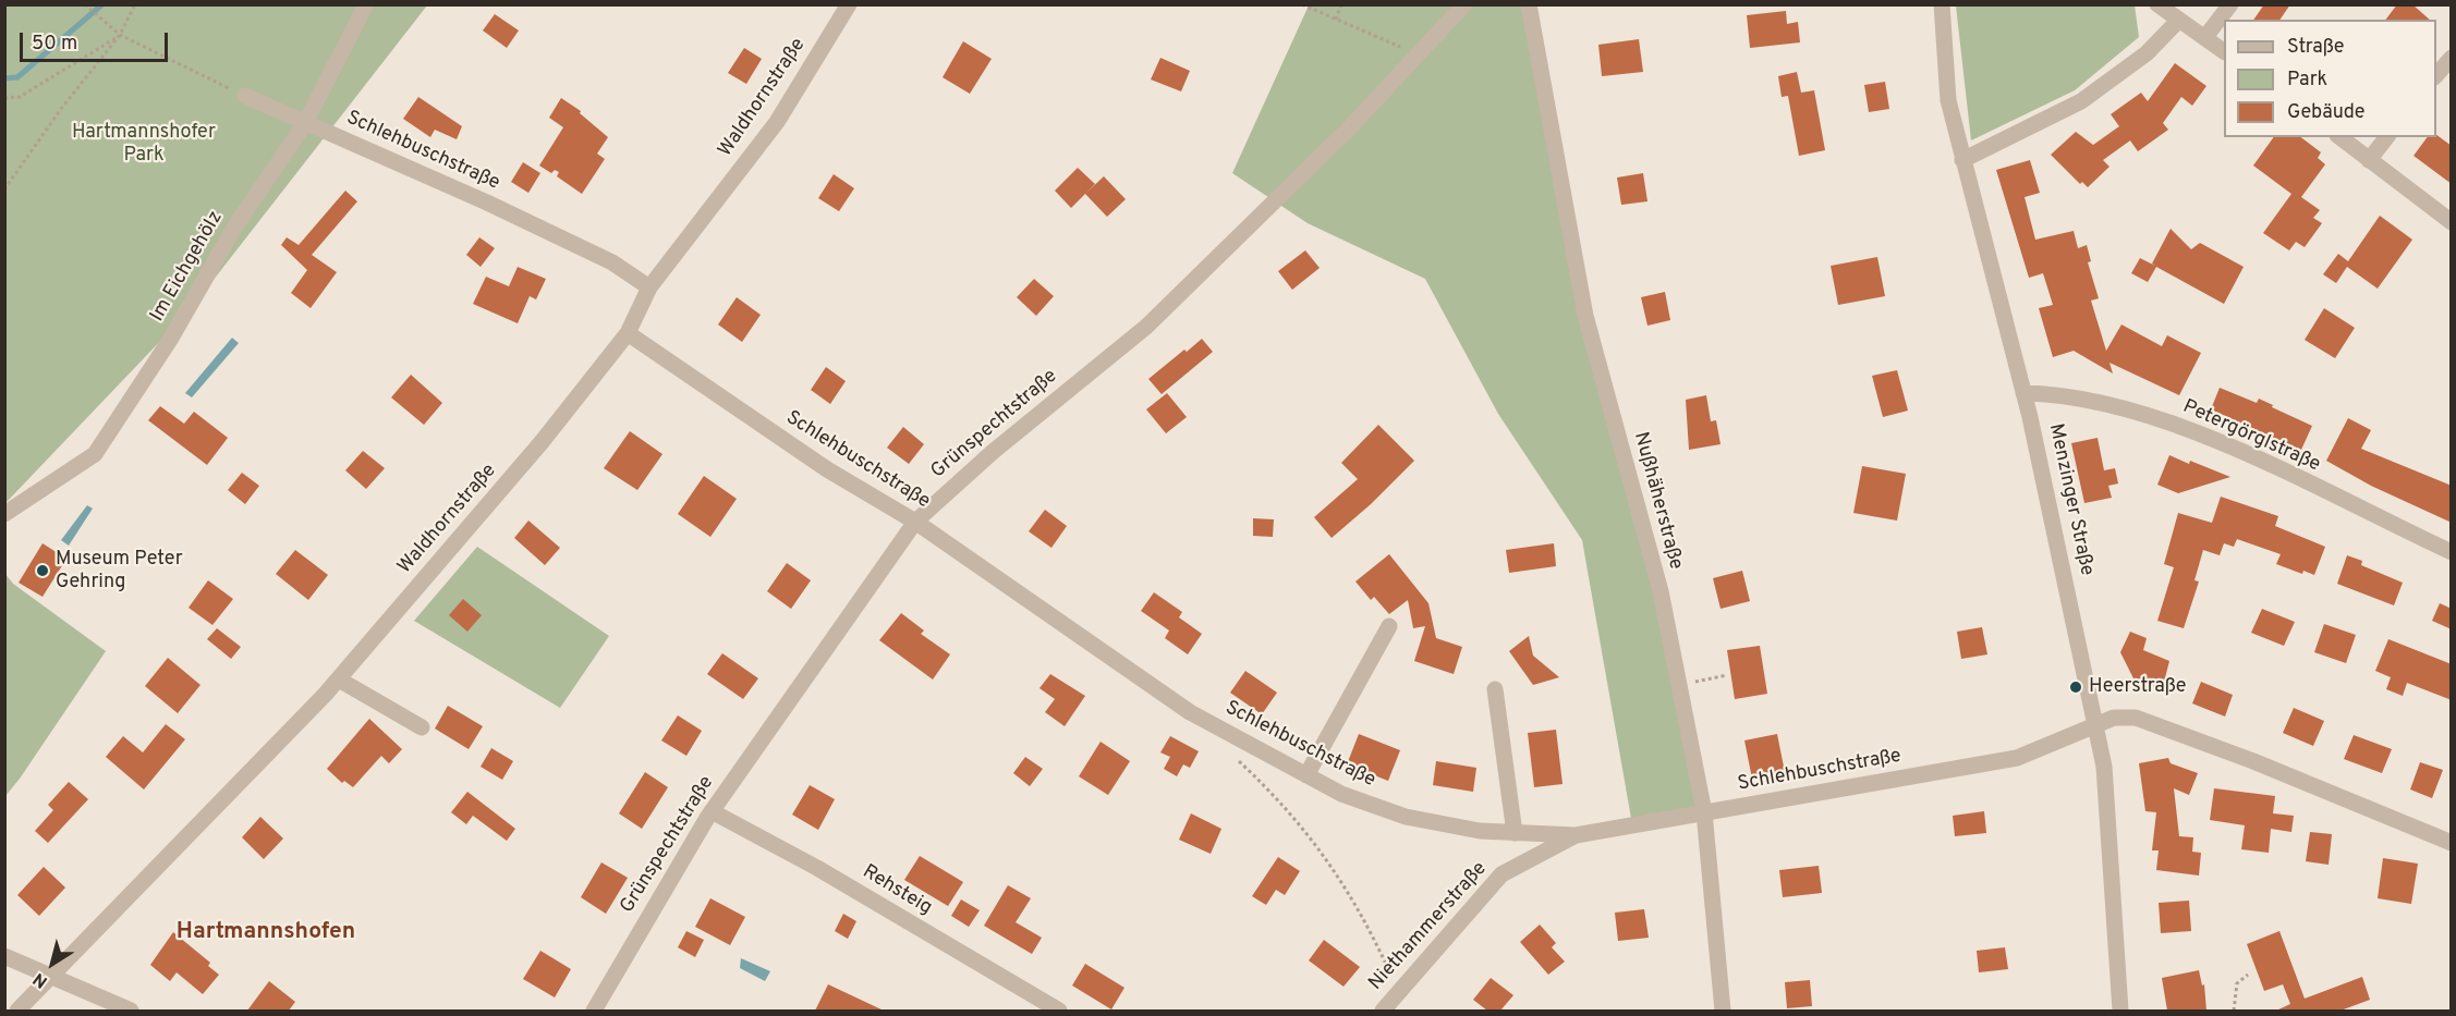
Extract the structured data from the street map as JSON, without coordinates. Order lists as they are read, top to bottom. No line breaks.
{"streets":{"street":["Waldhornstraße","Schlehbuschstraße","Im Eichgehölz","Grünspechtstraße","Petergörglstraße","Menzinger Straße","Nußhäherstraße","Rehsteig","Niethammerstraße"]},"crossings":[["Waldhornstraße","Schlehbuschstraße"],["Schlehbuschstraße","Im Eichgehölz"],["Schlehbuschstraße","Grünspechtstraße"],["Schlehbuschstraße","Menzinger Straße"],["Schlehbuschstraße","Nußhäherstraße"],["Schlehbuschstraße","Niethammerstraße"],["Grünspechtstraße","Rehsteig"],["Petergörglstraße","Menzinger Straße"]],"districts":["Hartmannshofen"],"parks":["Hartmannshofer Park"],"places":["Museum Peter Gehring","Heerstraße"],"legend":["Straße","Park","Gebäude"],"scale_bar":"50 m","north":"bottom left"}
